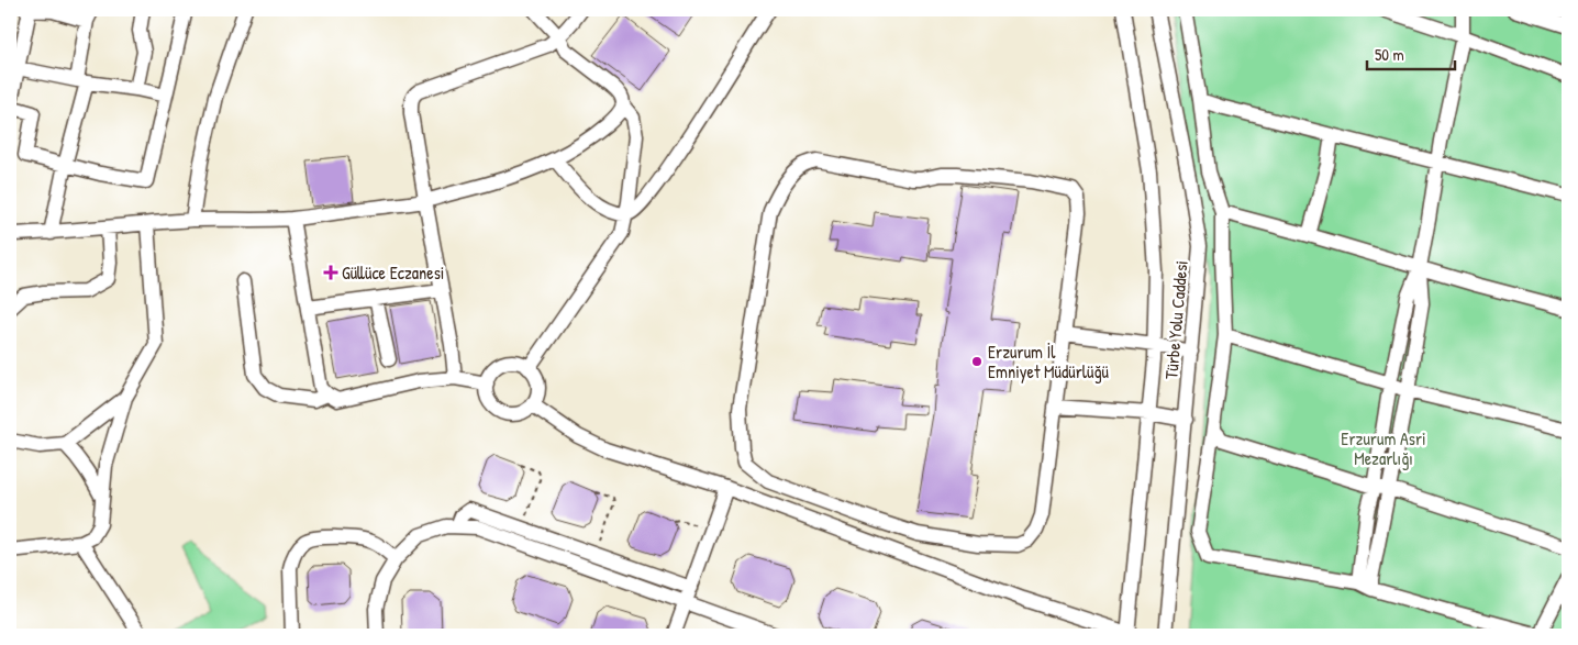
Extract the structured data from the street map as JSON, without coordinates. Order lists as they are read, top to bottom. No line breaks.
{"streets":{"street":["Türbe Yolu Caddesi"]},"parks":["Erzurum Asri Mezarlığı"],"places":{"health":["Güllüce Eczanesi"],"other":["Erzurum İl Emniyet Müdürlüğü"]},"scale_bar":"50 m"}
